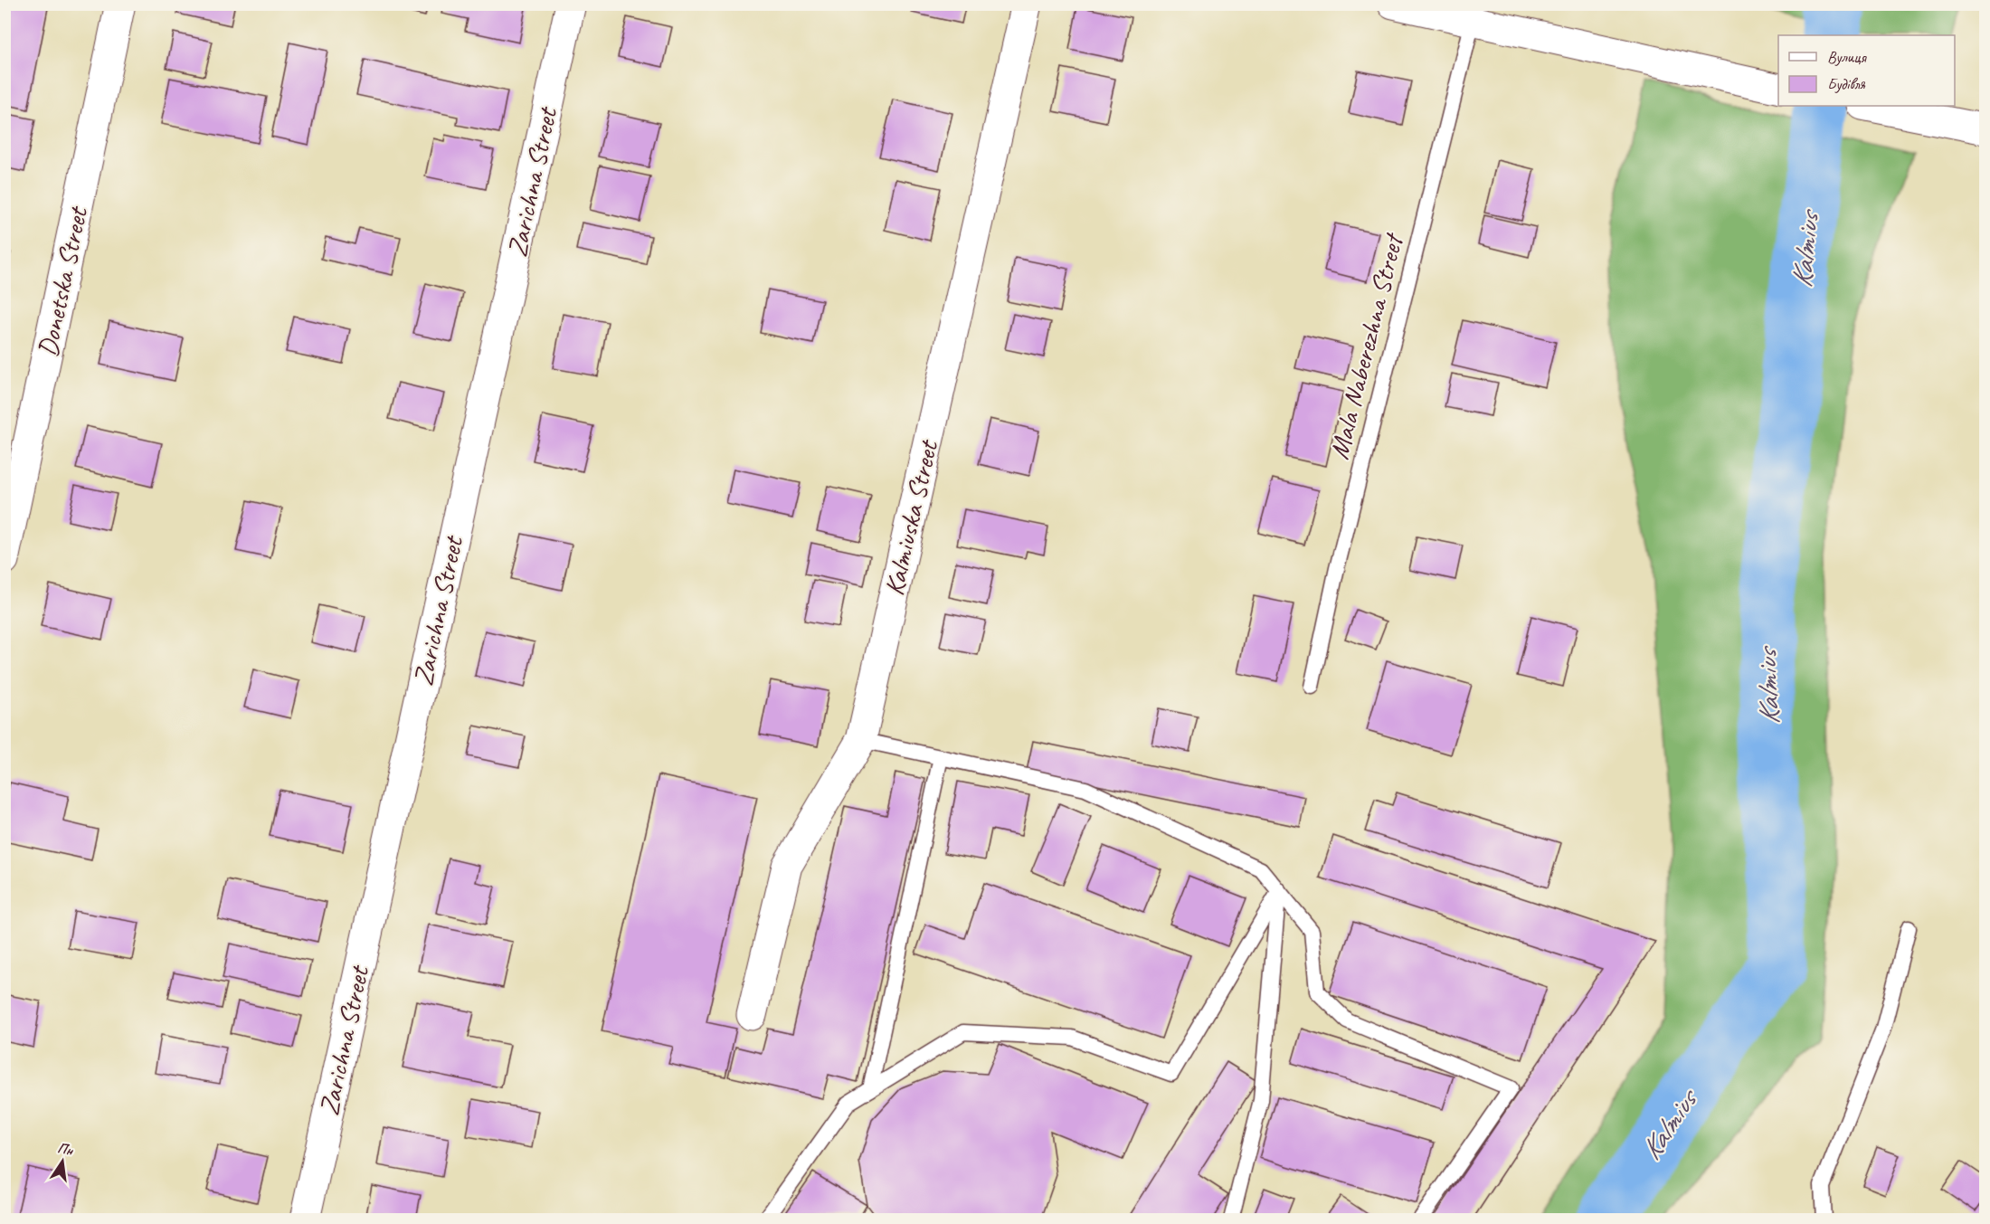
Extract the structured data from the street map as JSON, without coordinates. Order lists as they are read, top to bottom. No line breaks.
{"streets":{"street":["Zarichna Street","Donetska Street","Kalmiuska Street"],"lane":["Mala Naberezhna Street"]},"water":["Kalmius"],"legend":["Вулиця","Будівля"],"north":"top"}
